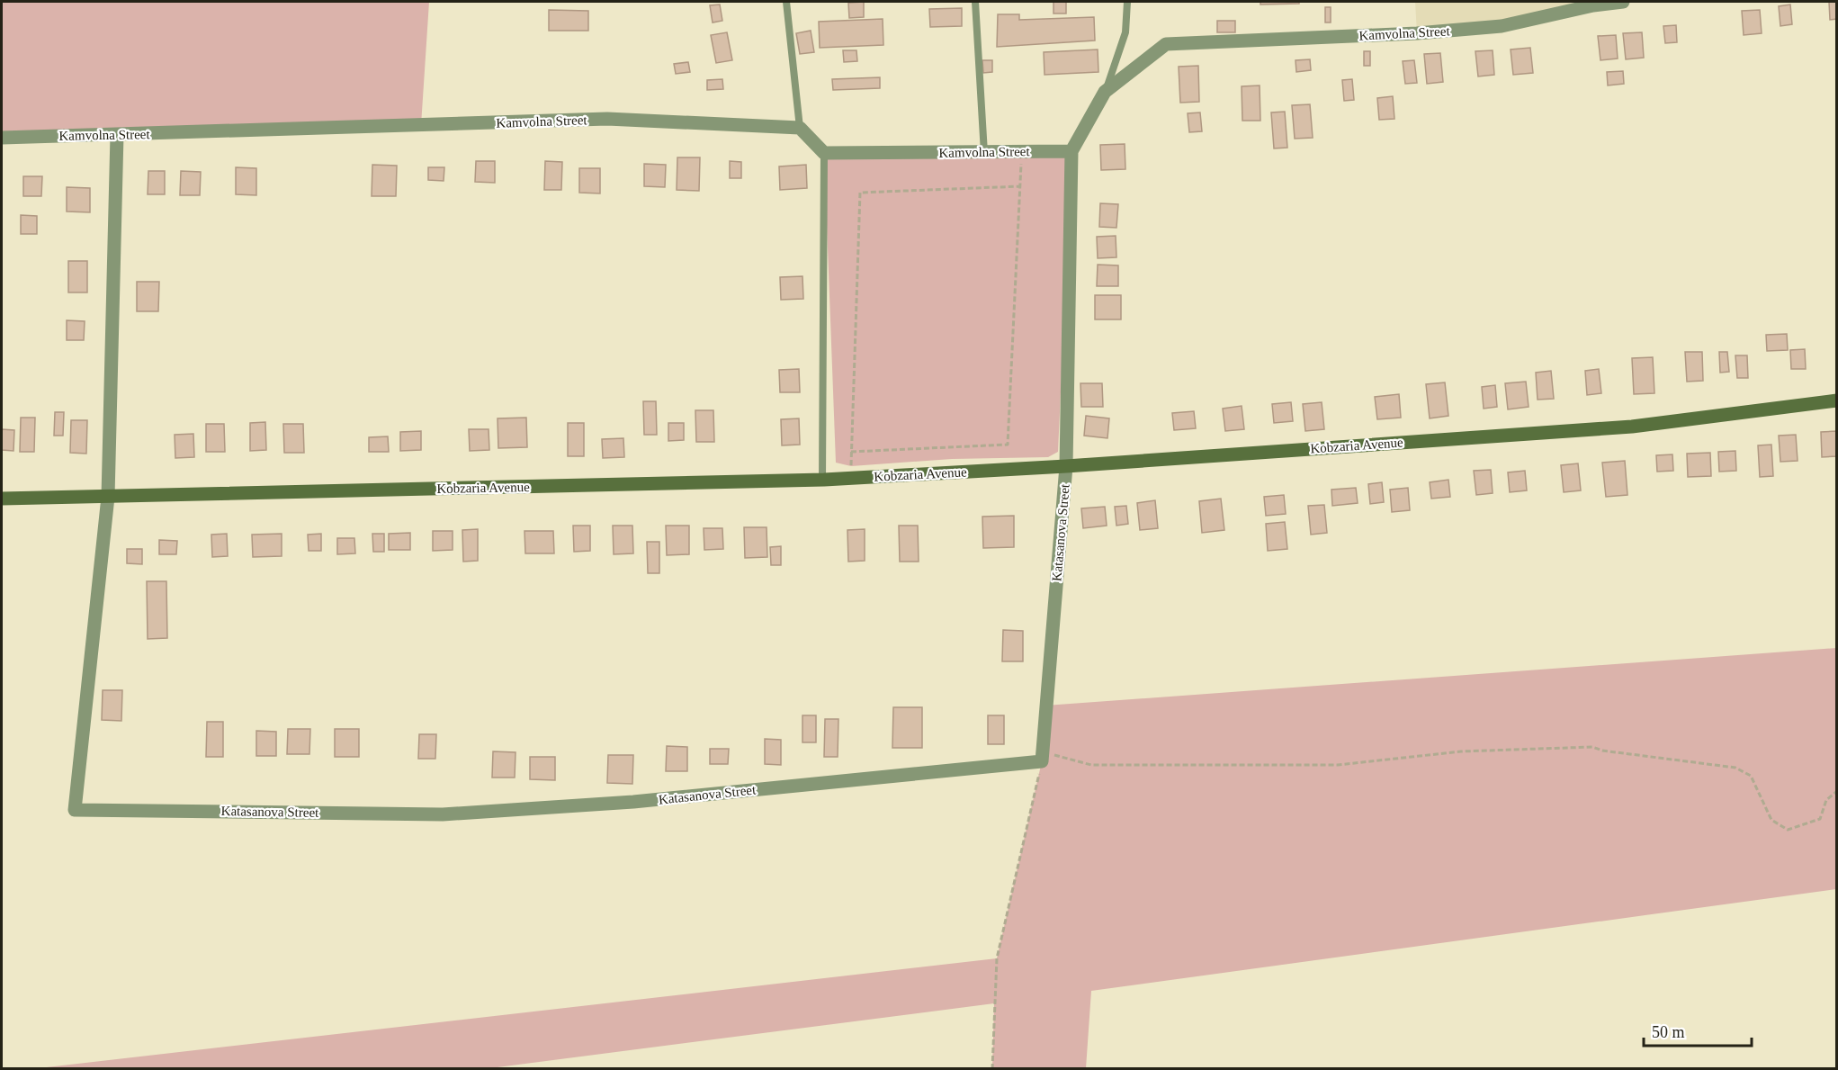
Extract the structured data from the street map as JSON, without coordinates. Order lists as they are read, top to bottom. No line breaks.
{"streets":{"main road":["Kobzaria Avenue"],"street":["Kamvolna Street","Katasanova Street"]},"crossings":[["Kamvolna Street","Kobzaria Avenue"],["Kamvolna Street","Katasanova Street"],["Kobzaria Avenue","Katasanova Street"]],"scale_bar":"50 m"}
